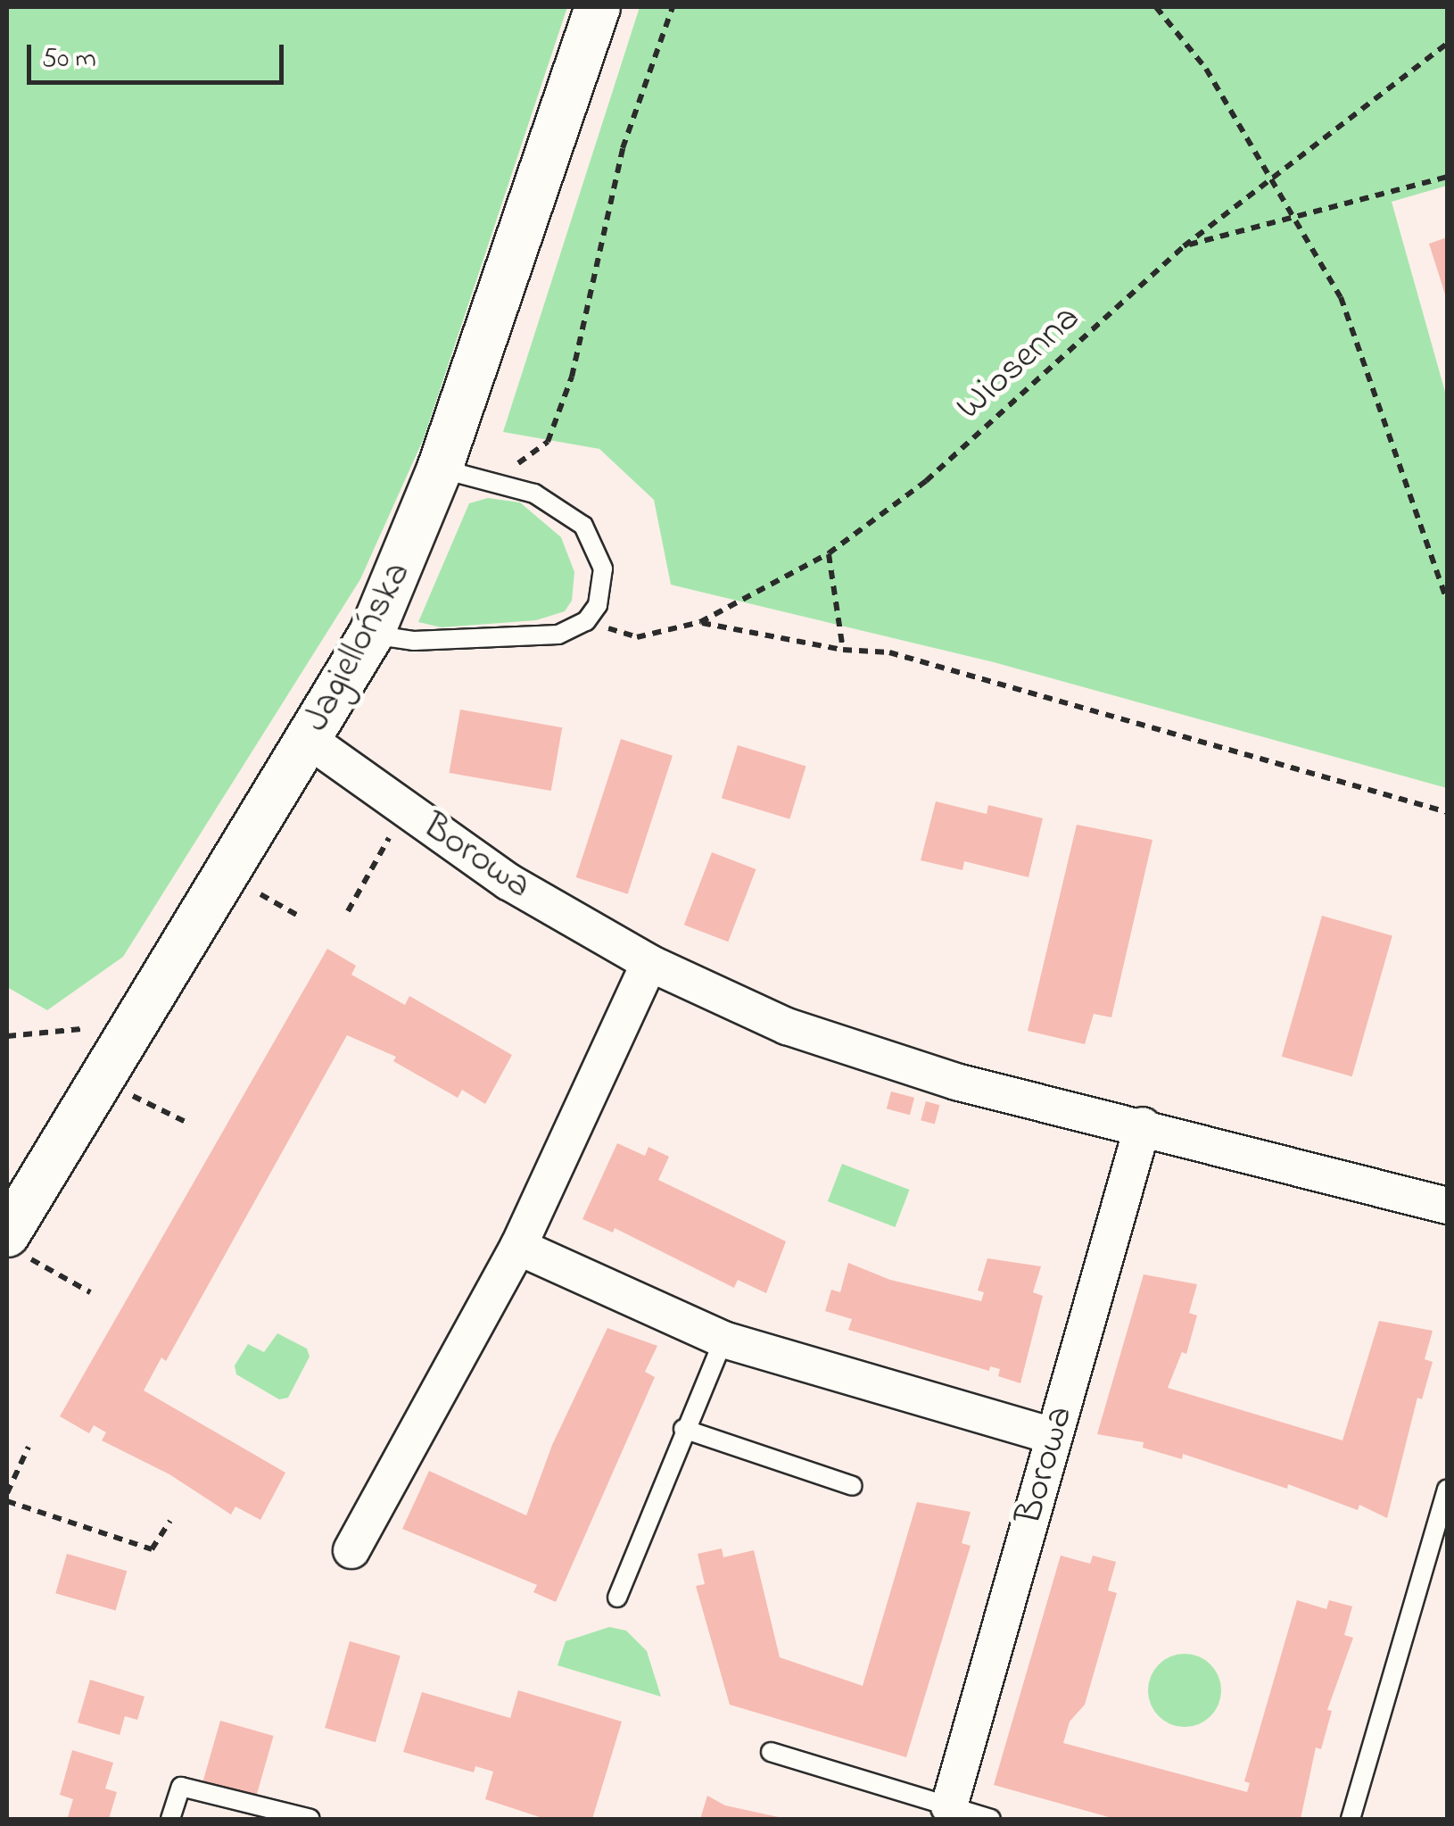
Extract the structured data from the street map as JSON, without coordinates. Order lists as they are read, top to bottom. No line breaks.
{"streets":{"street":["Jagiellońska","Borowa"],"path":["Wiosenna"]},"crossings":[["Jagiellońska","Borowa"]],"scale_bar":"50 m"}
